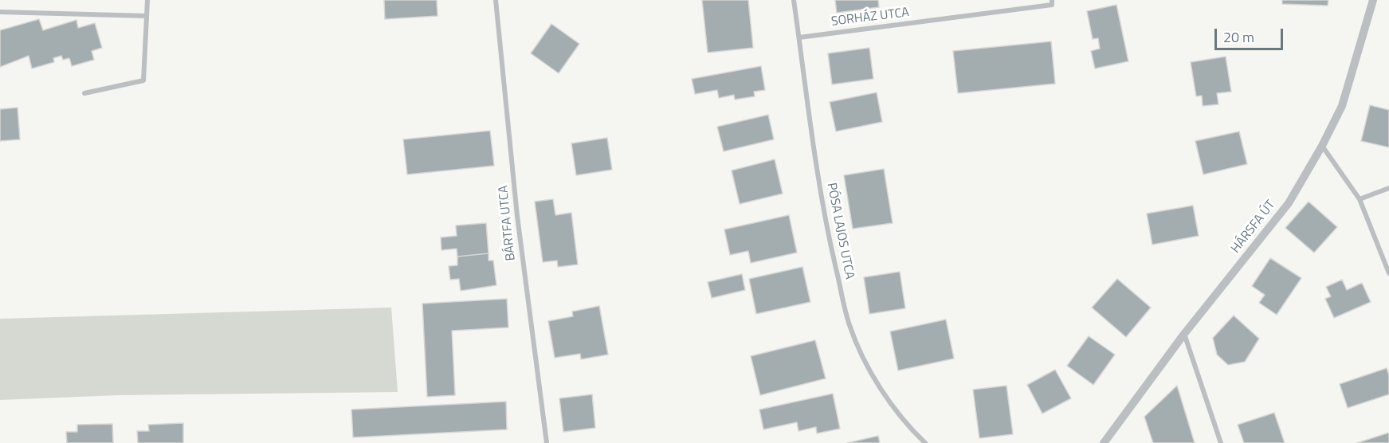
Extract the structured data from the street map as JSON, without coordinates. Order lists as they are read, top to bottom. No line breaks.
{"streets":{"street":["SORHÁZ UTCA","BÁRTFA UTCA","HÁRSFA ÚT","PÓSA LAJOS UTCA"]},"crossings":[["SORHÁZ UTCA","PÓSA LAJOS UTCA"]],"scale_bar":"20 m"}
